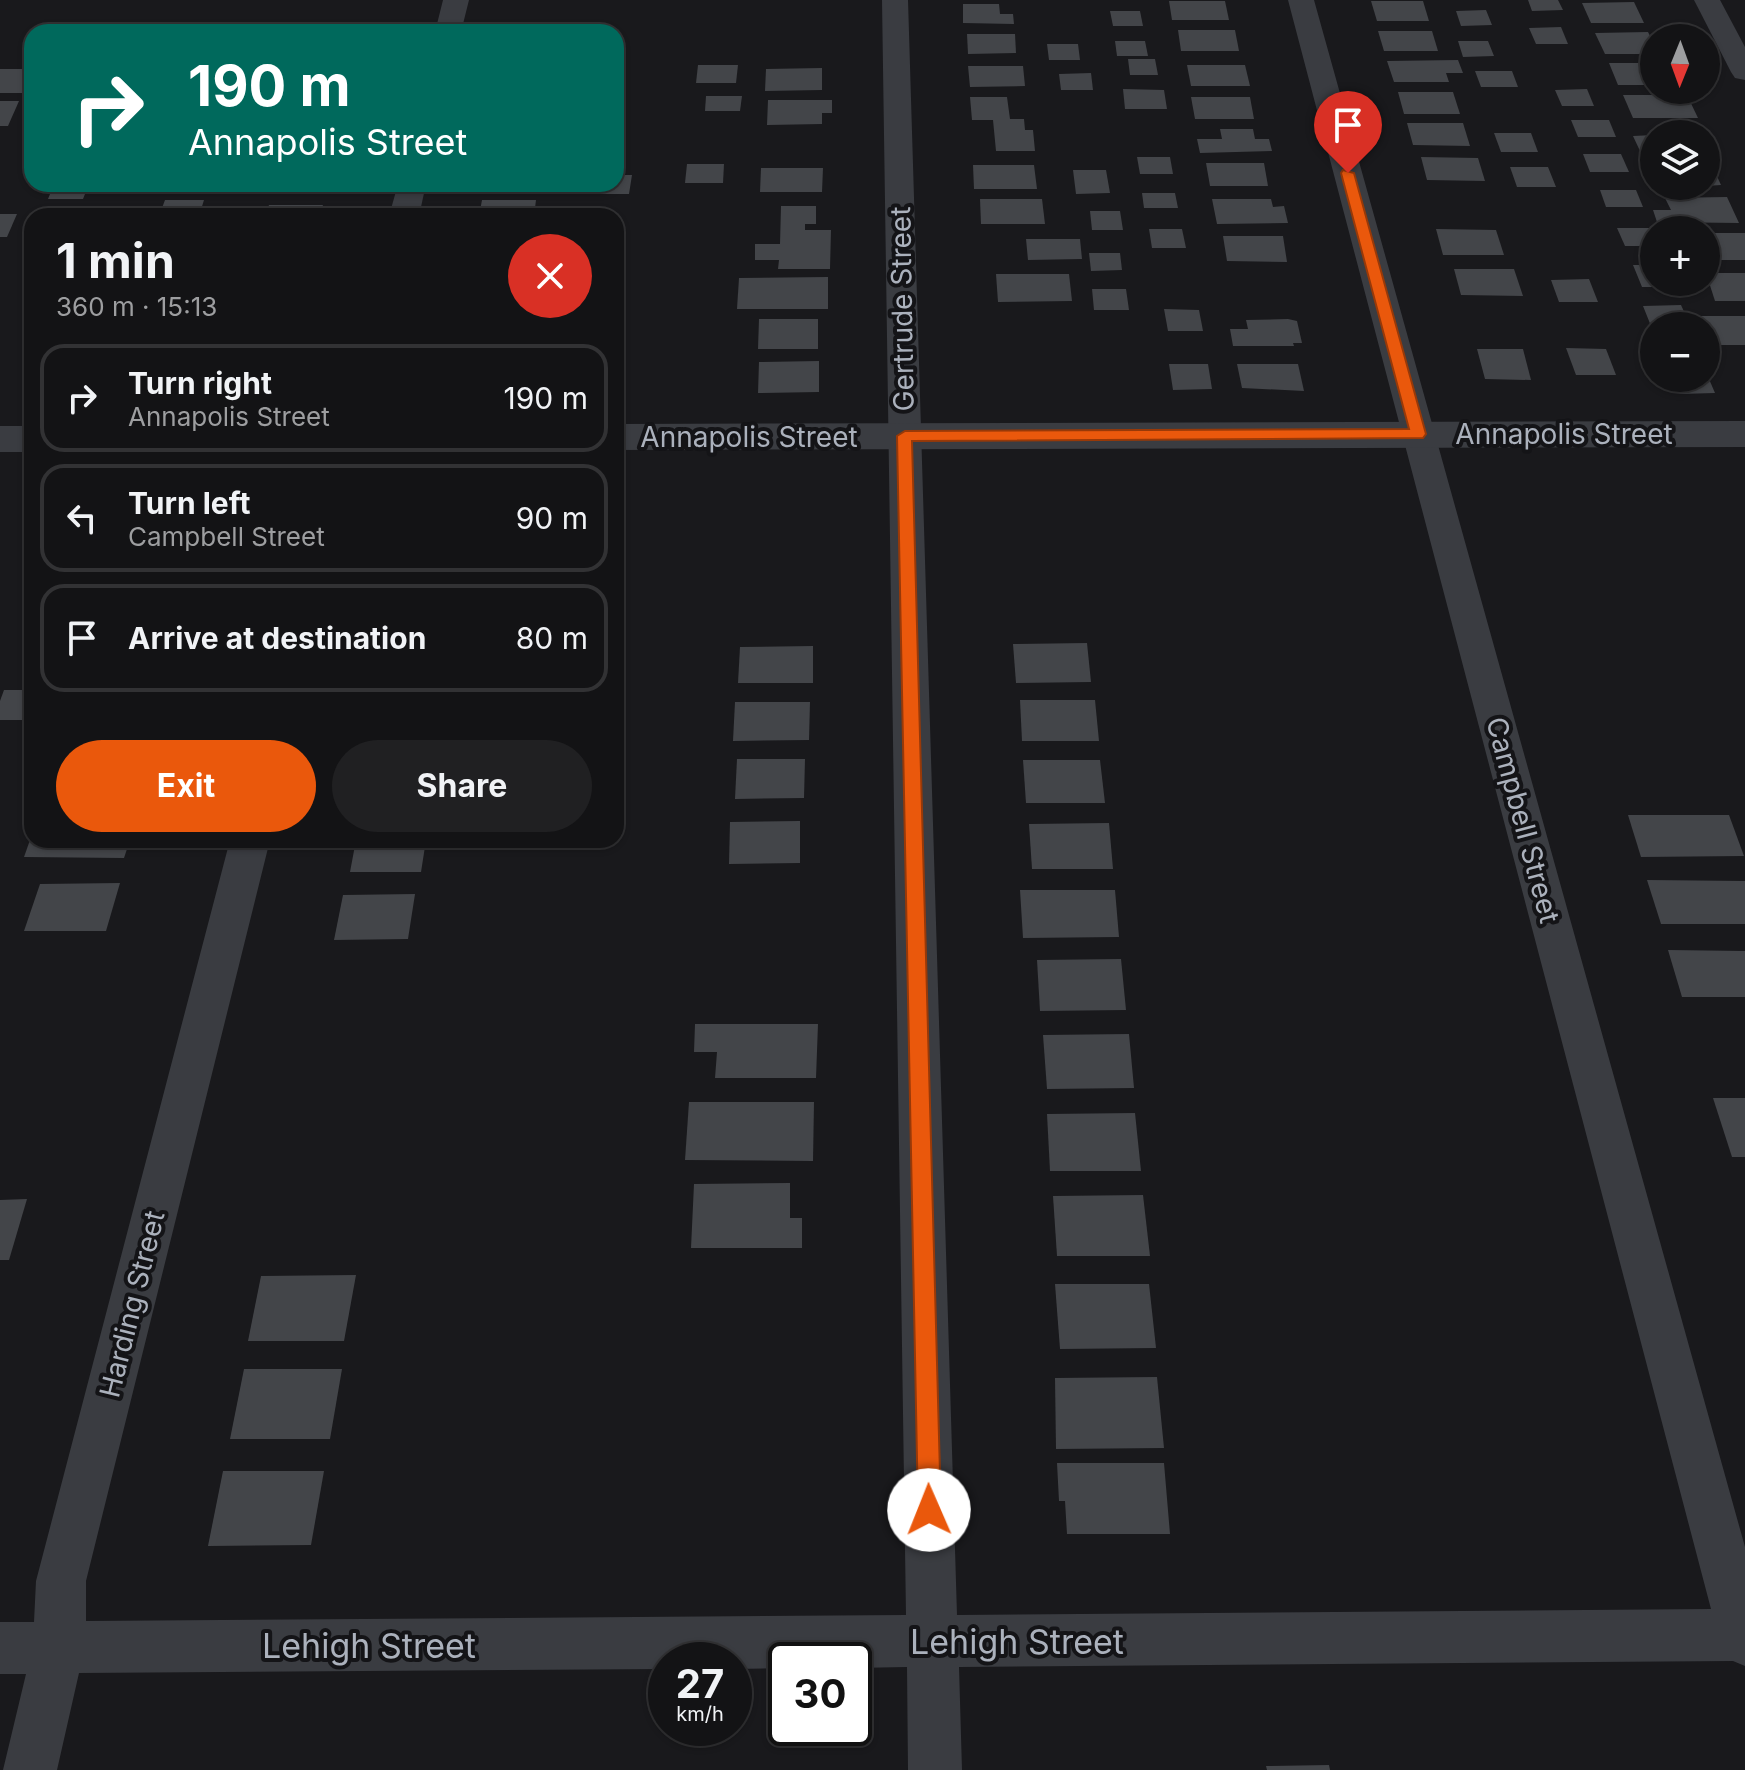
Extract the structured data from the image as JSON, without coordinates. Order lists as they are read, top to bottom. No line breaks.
{"streets":{"street":["Gertrude Street","Annapolis Street","Campbell Street","Harding Street","Lehigh Street"]},"crossings":[["Gertrude Street","Annapolis Street"],["Gertrude Street","Lehigh Street"],["Annapolis Street","Campbell Street"],["Campbell Street","Lehigh Street"],["Harding Street","Lehigh Street"]],"north":"bottom","page":{"map_buttons":["+","−"],"turn":["190 m","Annapolis Street"],"heading":["1 min","360 m · 15:13"],"list":[{"name":"Turn right","note":"Annapolis Street","value":"190 m"},{"name":"Turn left","note":"Campbell Street","value":"90 m"},{"name":"Arrive at destination","value":"80 m"}],"buttons":["Exit","Share"],"speed":"27 km/h","limit":"30"}}
